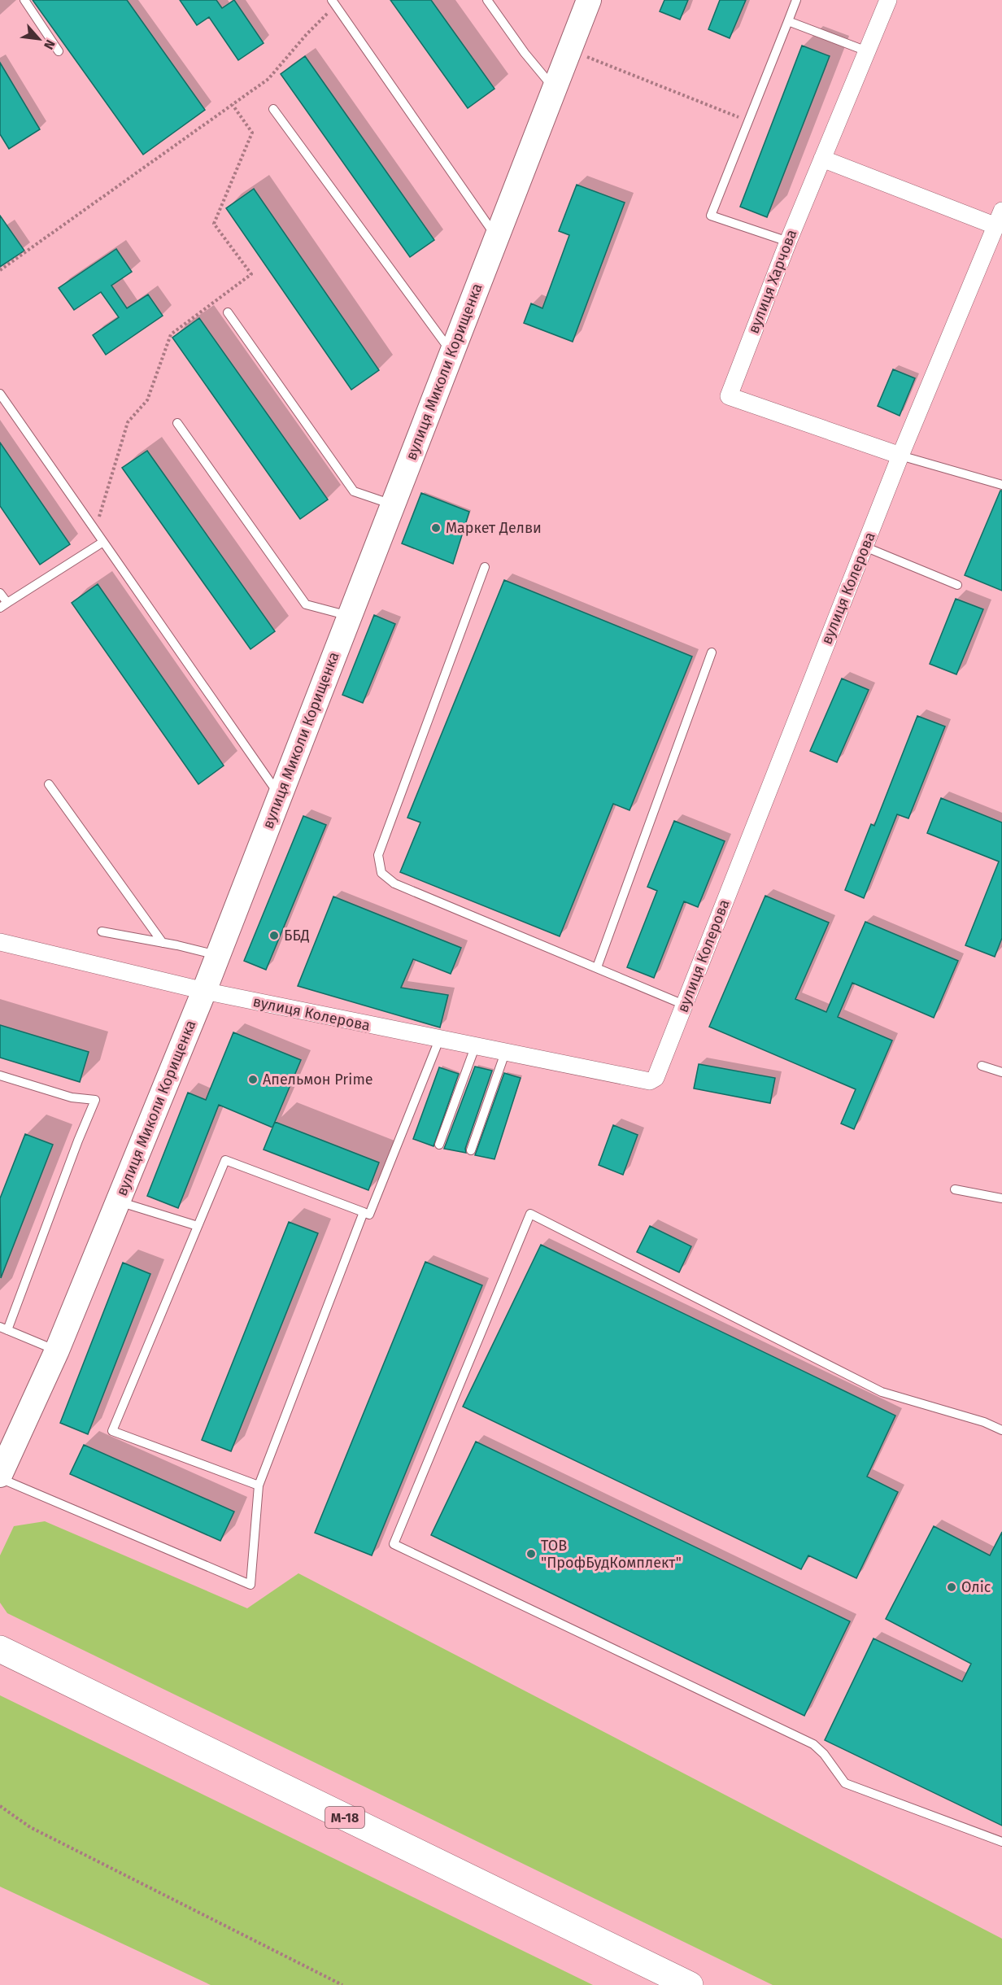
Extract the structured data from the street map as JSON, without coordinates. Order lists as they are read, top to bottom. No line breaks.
{"streets":{"highway":["М-18"],"street":["вулиця Харчова","вулиця Миколи Корищенка","вулиця Колерова"]},"crossings":[["вулиця Харчова","вулиця Колерова"],["вулиця Миколи Корищенка","вулиця Колерова"]],"places":["Маркет Делви","ББД","Апельмон Prime","ТОВ \"ПрофБудКомплект\"","Оліс"],"north":"bottom right"}
